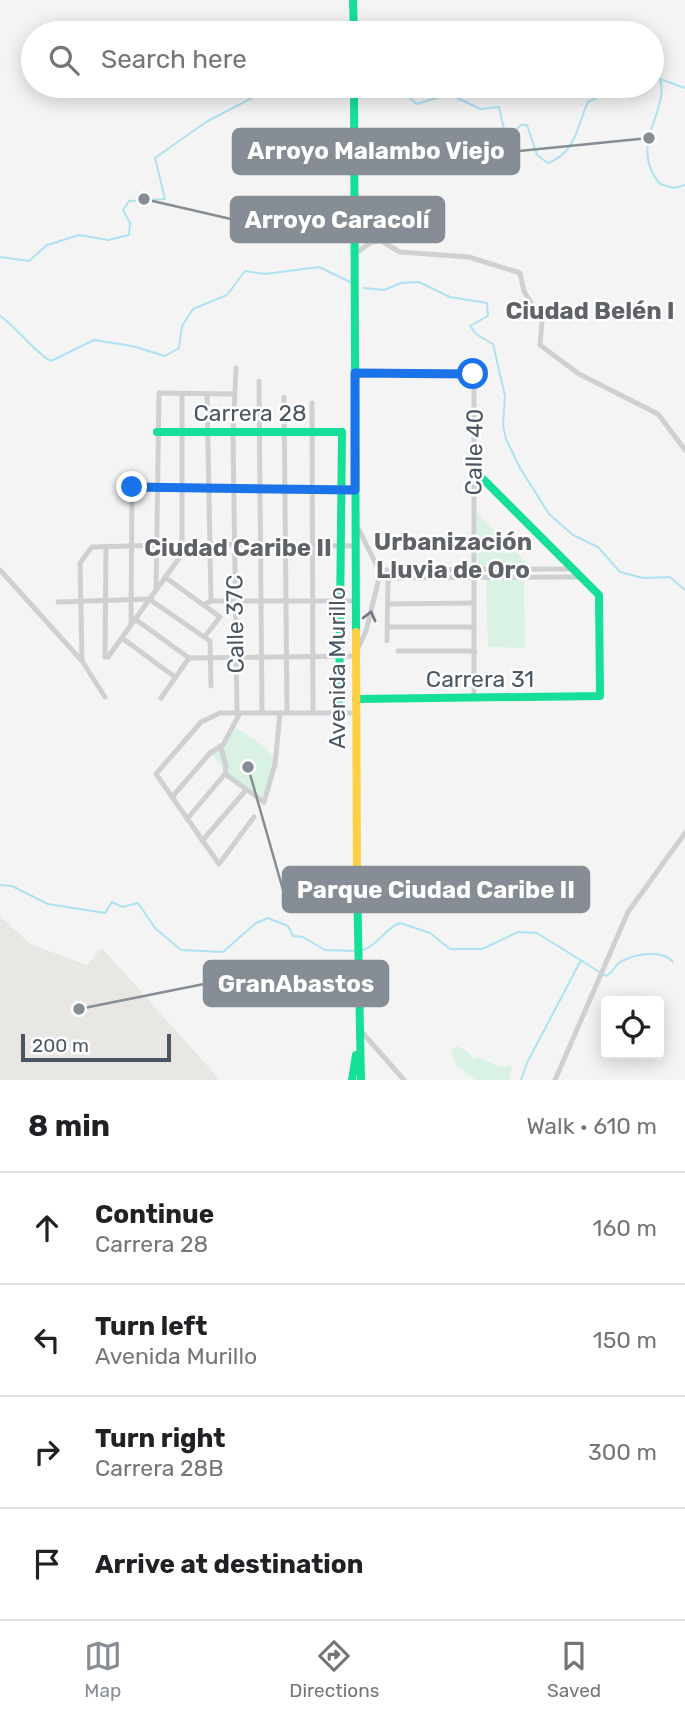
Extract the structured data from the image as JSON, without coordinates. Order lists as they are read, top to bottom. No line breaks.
{"streets":{"main road":["Carrera 28","Avenida Murillo","Carrera 31"],"street":["Calle 40","Calle 37C"]},"crossings":[["Carrera 28","Calle 37C"],["Calle 40","Avenida Murillo"],["Calle 40","Carrera 31"],["Avenida Murillo","Carrera 31"]],"districts":["Ciudad Belén I","Urbanización Lluvia de Oro","Ciudad Caribe II"],"places":["Arroyo Malambo Viejo","Arroyo Caracolí","Parque Ciudad Caribe II","GranAbastos"],"scale_bar":"200 m","page":{"search":"Search here","scale":"200 m","heading":["8 min","Walk · 610 m"],"list":[["Continue","Carrera 28","160 m"],["Turn left","Avenida Murillo","150 m"],["Turn right","Carrera 28B","300 m"],"Arrive at destination"],"nav":["Map","Directions","Saved"]}}
